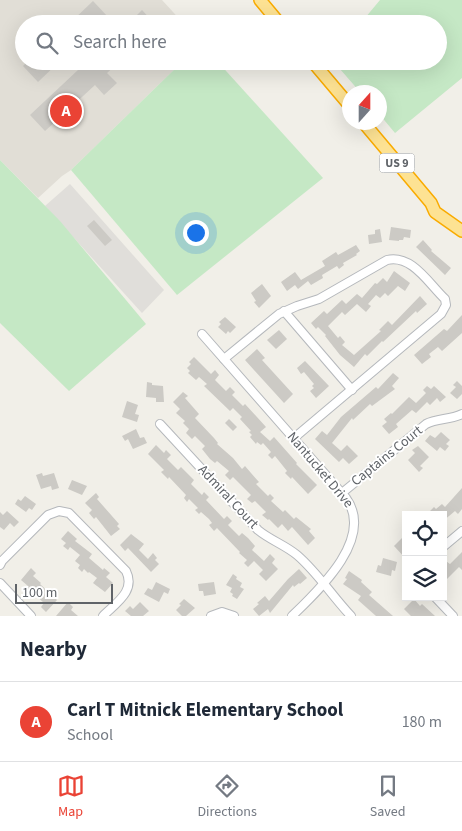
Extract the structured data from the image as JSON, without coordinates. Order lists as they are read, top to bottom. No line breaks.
{"streets":{"highway":["US 9"],"street":["Captains Court","Nantucket Drive","Admiral Court"]},"crossings":[["Captains Court","Nantucket Drive"],["Nantucket Drive","Admiral Court"]],"scale_bar":"100 m","north":"top","page":{"search":"Search here","pins":"A","scale":"100 m","heading":"Nearby","list":[{"mark":"A","name":"Carl T Mitnick Elementary School","note":"School","value":"180 m"}],"nav":["Map","Directions","Saved"]}}
